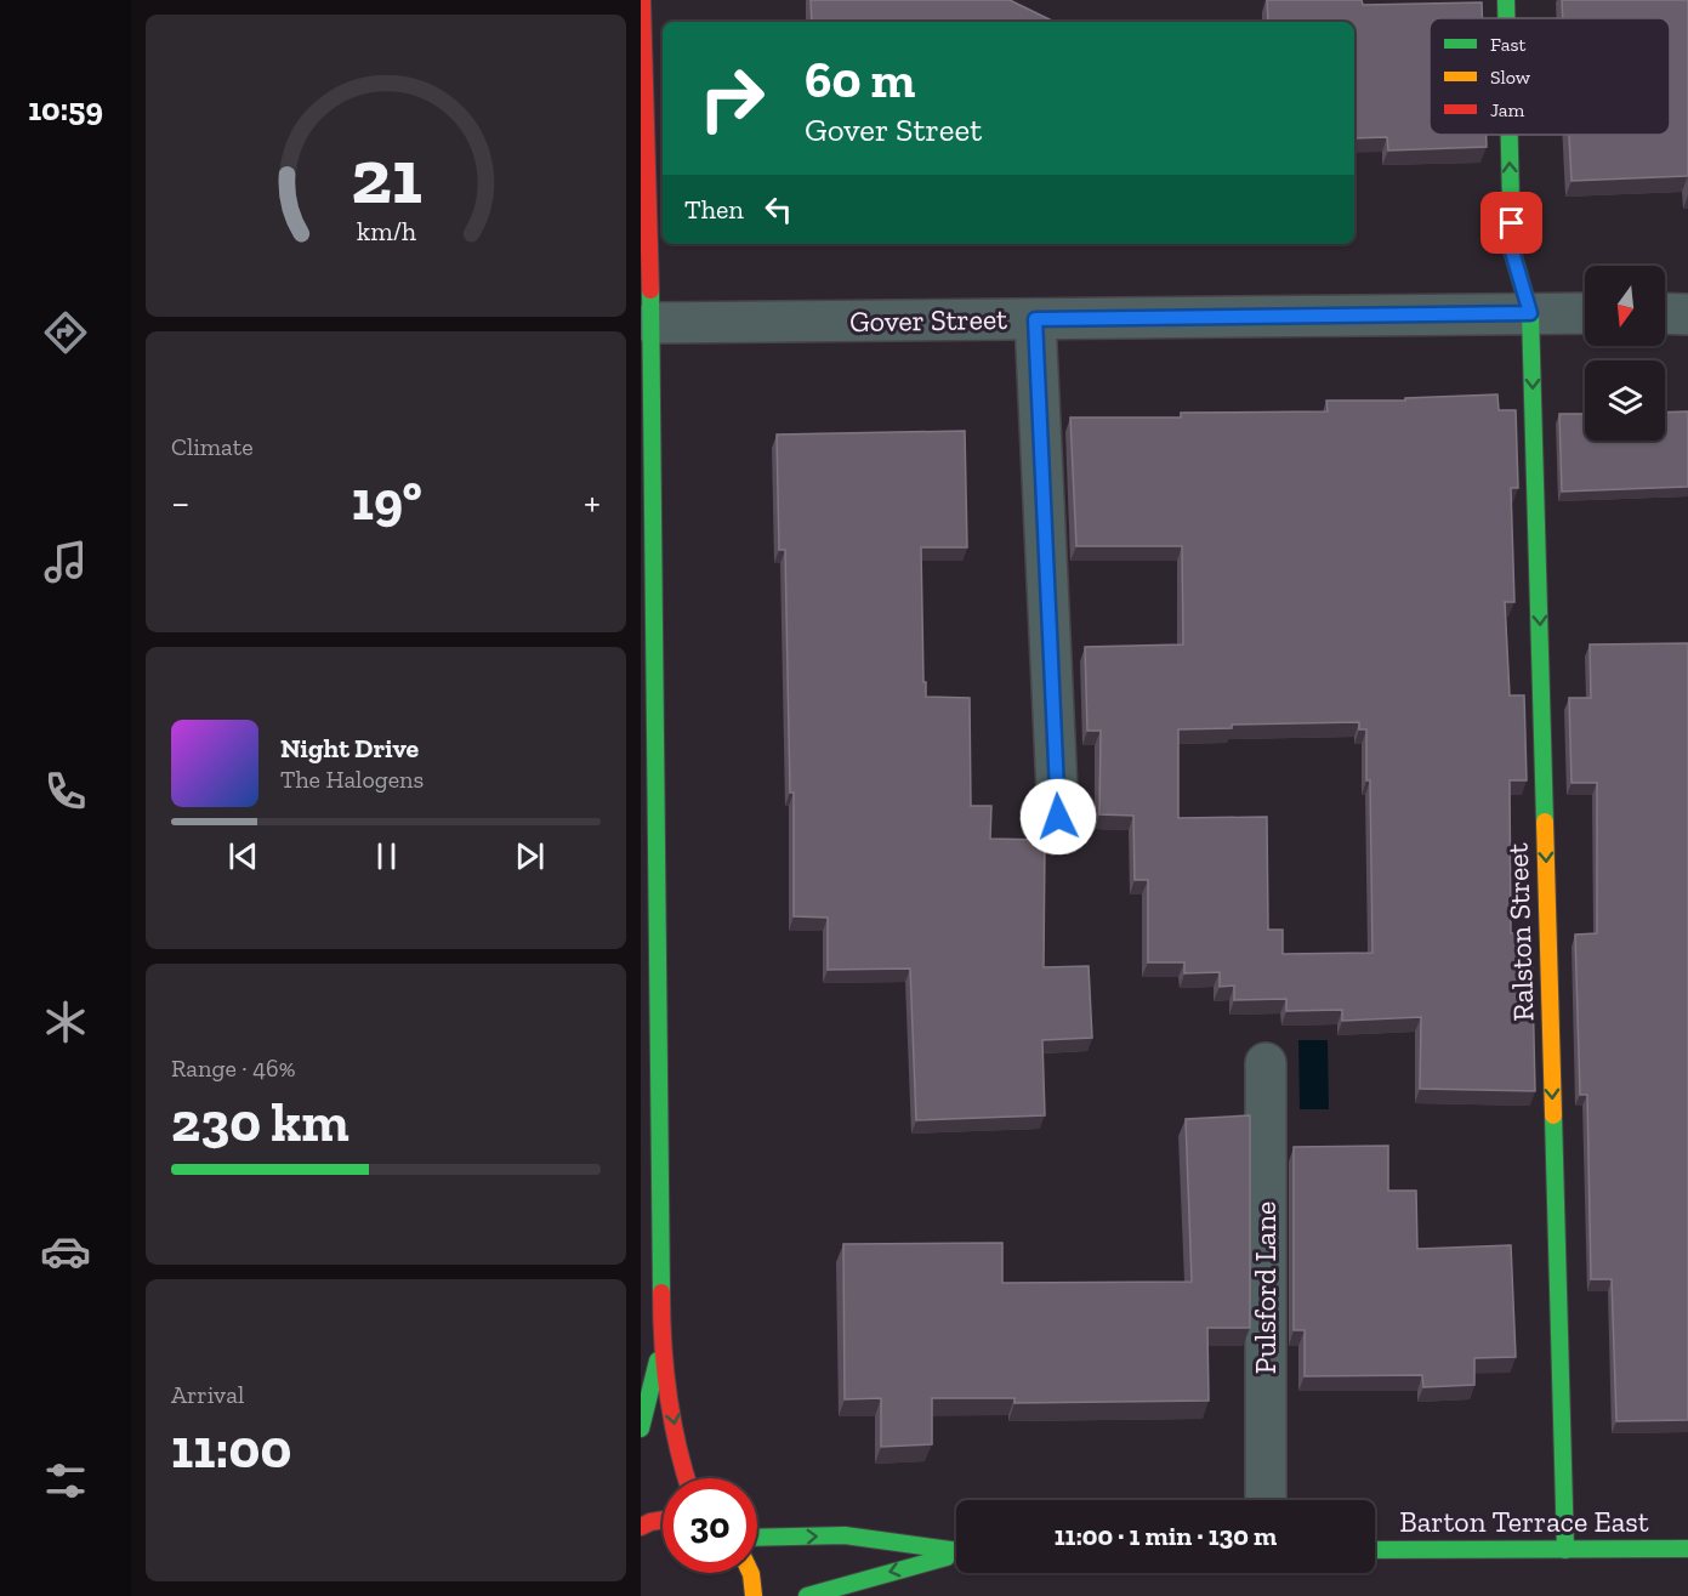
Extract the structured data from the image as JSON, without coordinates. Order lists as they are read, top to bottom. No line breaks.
{"streets":{"street":["Gover Street","Ralston Street","Pulsford Lane","Barton Terrace East"]},"crossings":[["Gover Street","Ralston Street"],["Ralston Street","Barton Terrace East"]],"legend":["Fast","Slow","Jam"],"north":"bottom","page":{"tabs":"10:59","turn":["60 m","Gover Street"],"then":"Then","tile":["Climate",["Range · 46%","230 km"],["Arrival","11:00"]],"heat":["−","19°","+"],"song":["Night Drive","The Halogens"],"limit":"30","trip":"11:00 · 1 min · 130 m","gauge":["21","km/h"]}}
